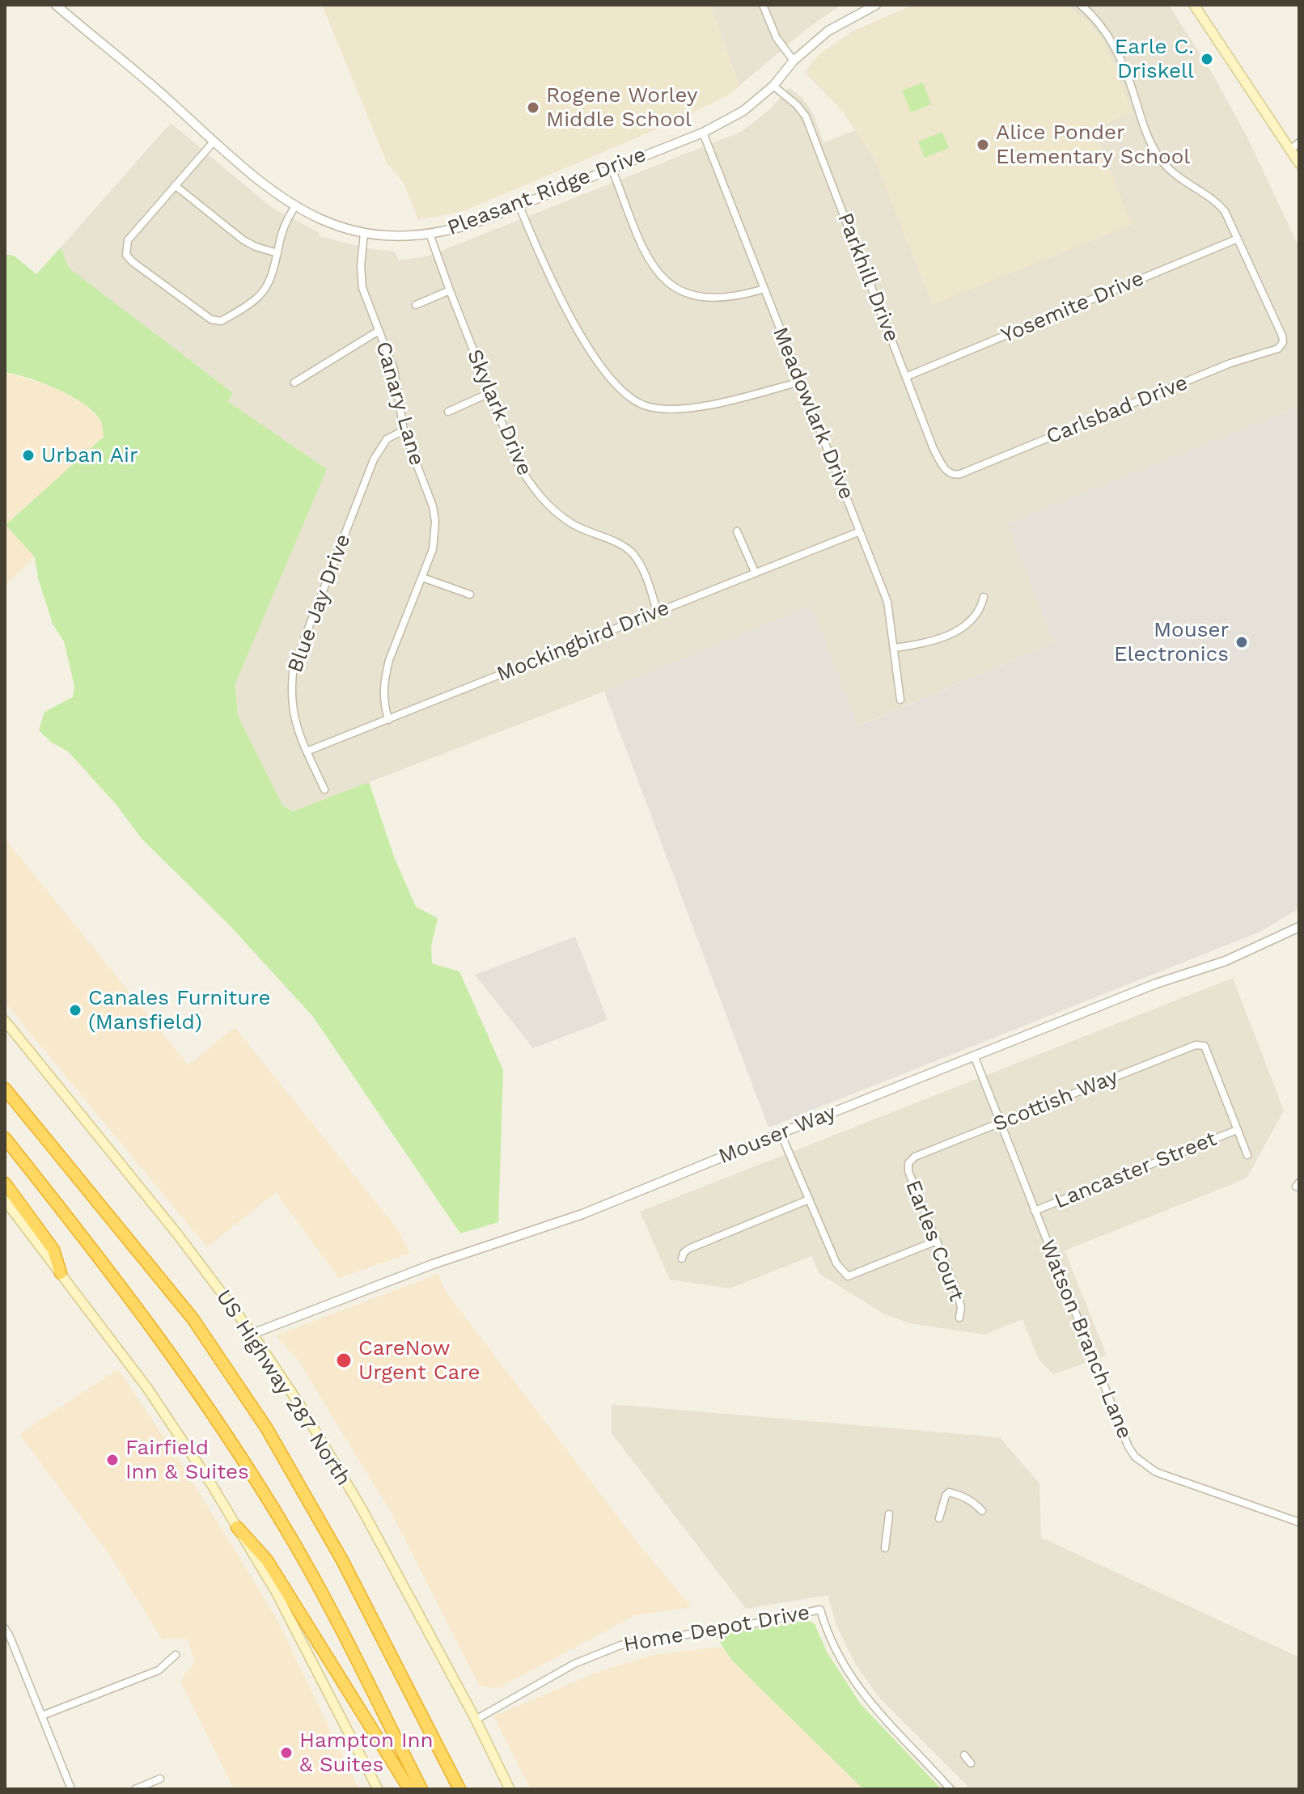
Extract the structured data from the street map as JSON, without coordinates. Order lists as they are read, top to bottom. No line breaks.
{"streets":{"main road":["US Highway 287 North"],"street":["Pleasant Ridge Drive","Parkhill Drive","Yosemite Drive","Canary Lane","Carlsbad Drive","Skylark Drive","Meadowlark Drive","Blue Jay Drive","Mockingbird Drive","Scottish Way","Mouser Way","Lancaster Street","Earles Court","Watson Branch Lane","Home Depot Drive"]},"crossings":[["Pleasant Ridge Drive","Parkhill Drive"],["Pleasant Ridge Drive","Canary Lane"],["Pleasant Ridge Drive","Skylark Drive"],["Pleasant Ridge Drive","Meadowlark Drive"],["Parkhill Drive","Yosemite Drive"],["Parkhill Drive","Carlsbad Drive"],["Yosemite Drive","Carlsbad Drive"],["Canary Lane","Blue Jay Drive"],["Canary Lane","Mockingbird Drive"],["Skylark Drive","Mockingbird Drive"],["Meadowlark Drive","Mockingbird Drive"],["Blue Jay Drive","Mockingbird Drive"],["Scottish Way","Lancaster Street"],["Scottish Way","Earles Court"],["Scottish Way","Watson Branch Lane"],["Mouser Way","Watson Branch Lane"],["Mouser Way","US Highway 287 North"],["Lancaster Street","Watson Branch Lane"],["US Highway 287 North","Home Depot Drive"]],"places":["Earle C. Driskell","Rogene Worley Middle School","Alice Ponder Elementary School","Urban Air","Mouser Electronics","Canales Furniture (Mansfield)","CareNow Urgent Care","Fairfield Inn & Suites","Hampton Inn & Suites"]}
